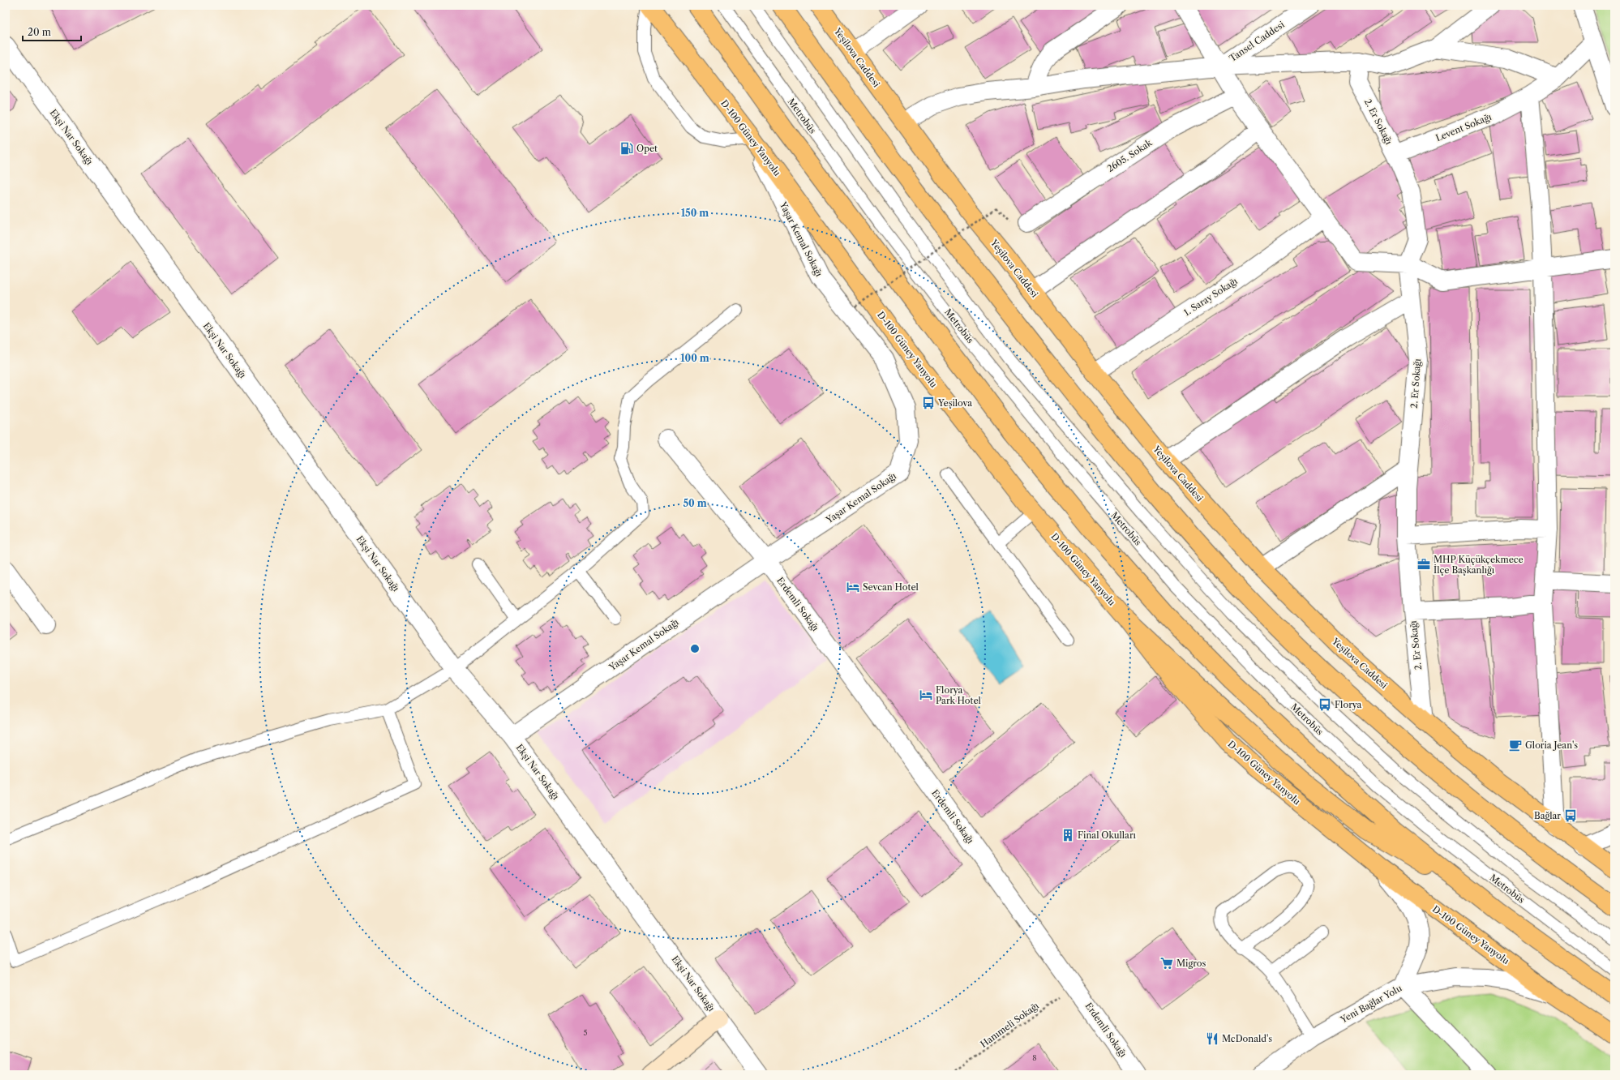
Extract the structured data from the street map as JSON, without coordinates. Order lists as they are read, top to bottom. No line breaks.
{"streets":{"main road":["Yeşilova Caddesi","D-100 Güney Yanyolu"],"street":["Tansel Caddesi","2. Er Sokağı","Levent Sokağı","Ekşi Nar Sokağı","2605. Sokak","Yaşar Kemal Sokağı","1. Saray Sokağı","Erdemli Sokağı","Yeni Bağlar Yolu"],"lane":["Metrobüs"],"path":["Hanımeli Sokağı"]},"crossings":[["Yeşilova Caddesi","2. Er Sokağı"],["Yeşilova Caddesi","1. Saray Sokağı"],["2. Er Sokağı","Levent Sokağı"],["Ekşi Nar Sokağı","Yaşar Kemal Sokağı"],["D-100 Güney Yanyolu","Yaşar Kemal Sokağı"],["D-100 Güney Yanyolu","Yeni Bağlar Yolu"],["Yaşar Kemal Sokağı","Erdemli Sokağı"],["Erdemli Sokağı","Hanımeli Sokağı"]],"places":{"fuel station":["Opet"],"bus stop":["Yeşilova","Florya","Bağlar"],"office":["MHP Küçükçekmece İlçe Başkanlığı"],"hotel":["Sevcan Hotel","Florya Park Hotel"],"cafe":["Gloria Jean's"],"building":["Final Okulları"],"supermarket":["Migros"],"restaurant":["McDonald's"]},"house_numbers":["5","8"],"scale_bar":"20 m","rings":["150 m","100 m","50 m"]}
